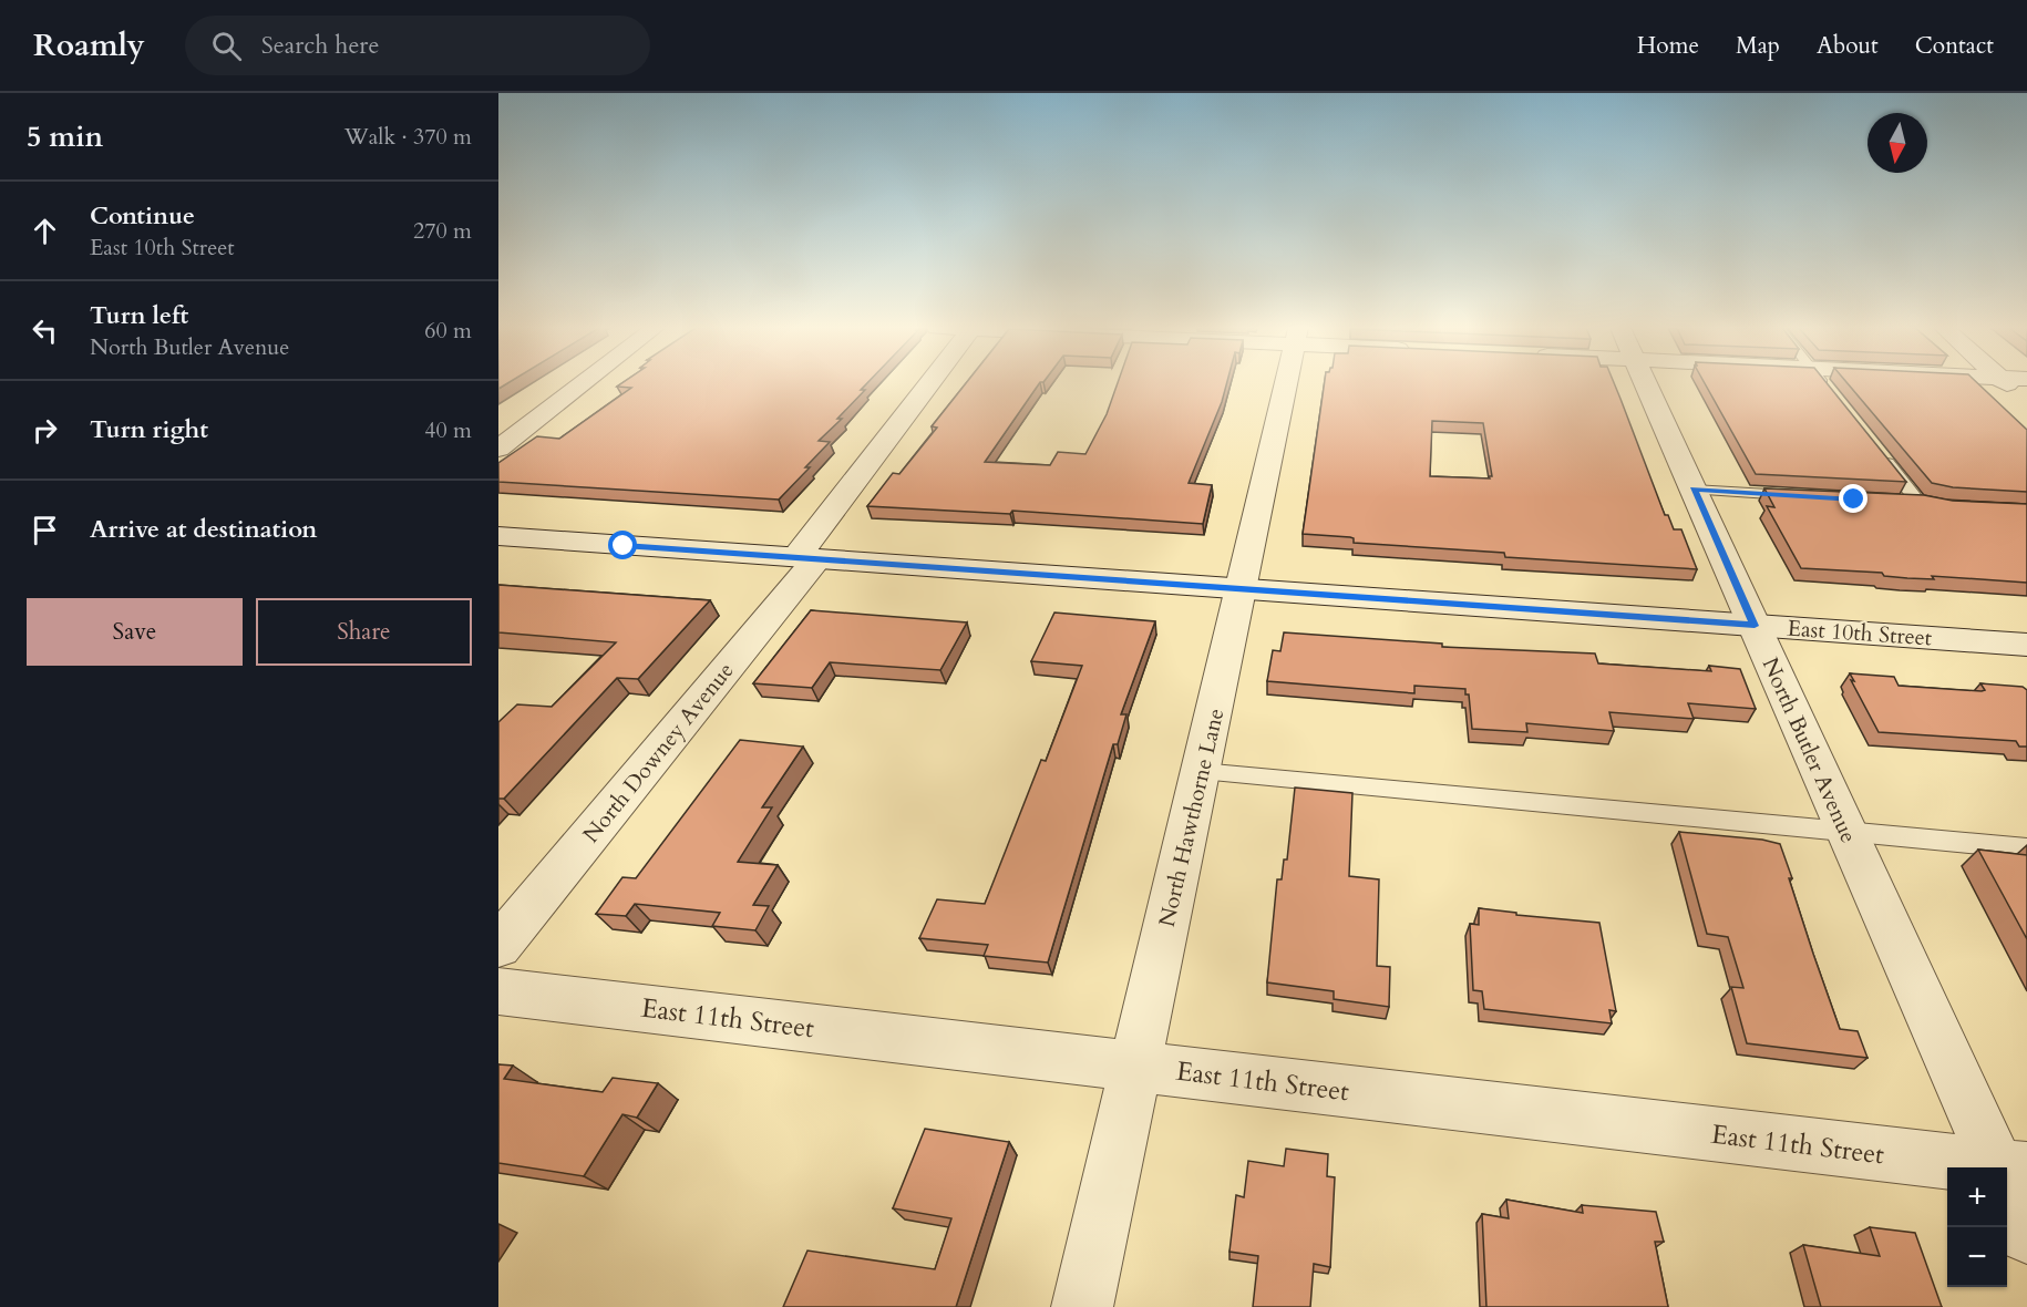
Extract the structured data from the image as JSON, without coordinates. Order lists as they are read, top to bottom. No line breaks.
{"streets":{"street":["East 10th Street","North Butler Avenue","North Downey Avenue","North Hawthorne Lane","East 11th Street"]},"crossings":[["East 10th Street","North Butler Avenue"],["East 10th Street","North Downey Avenue"],["East 10th Street","North Hawthorne Lane"],["North Hawthorne Lane","East 11th Street"]],"north":"bottom","page":{"header":"Roamly","search":"Search here","nav":["Home","Map","About","Contact"],"heading":["5 min","Walk · 370 m"],"list":[["Continue","East 10th Street","270 m"],["Turn left","North Butler Avenue","60 m"],["Turn right","40 m"],"Arrive at destination"],"buttons":["Save","Share"],"map_buttons":["+","−"]}}
